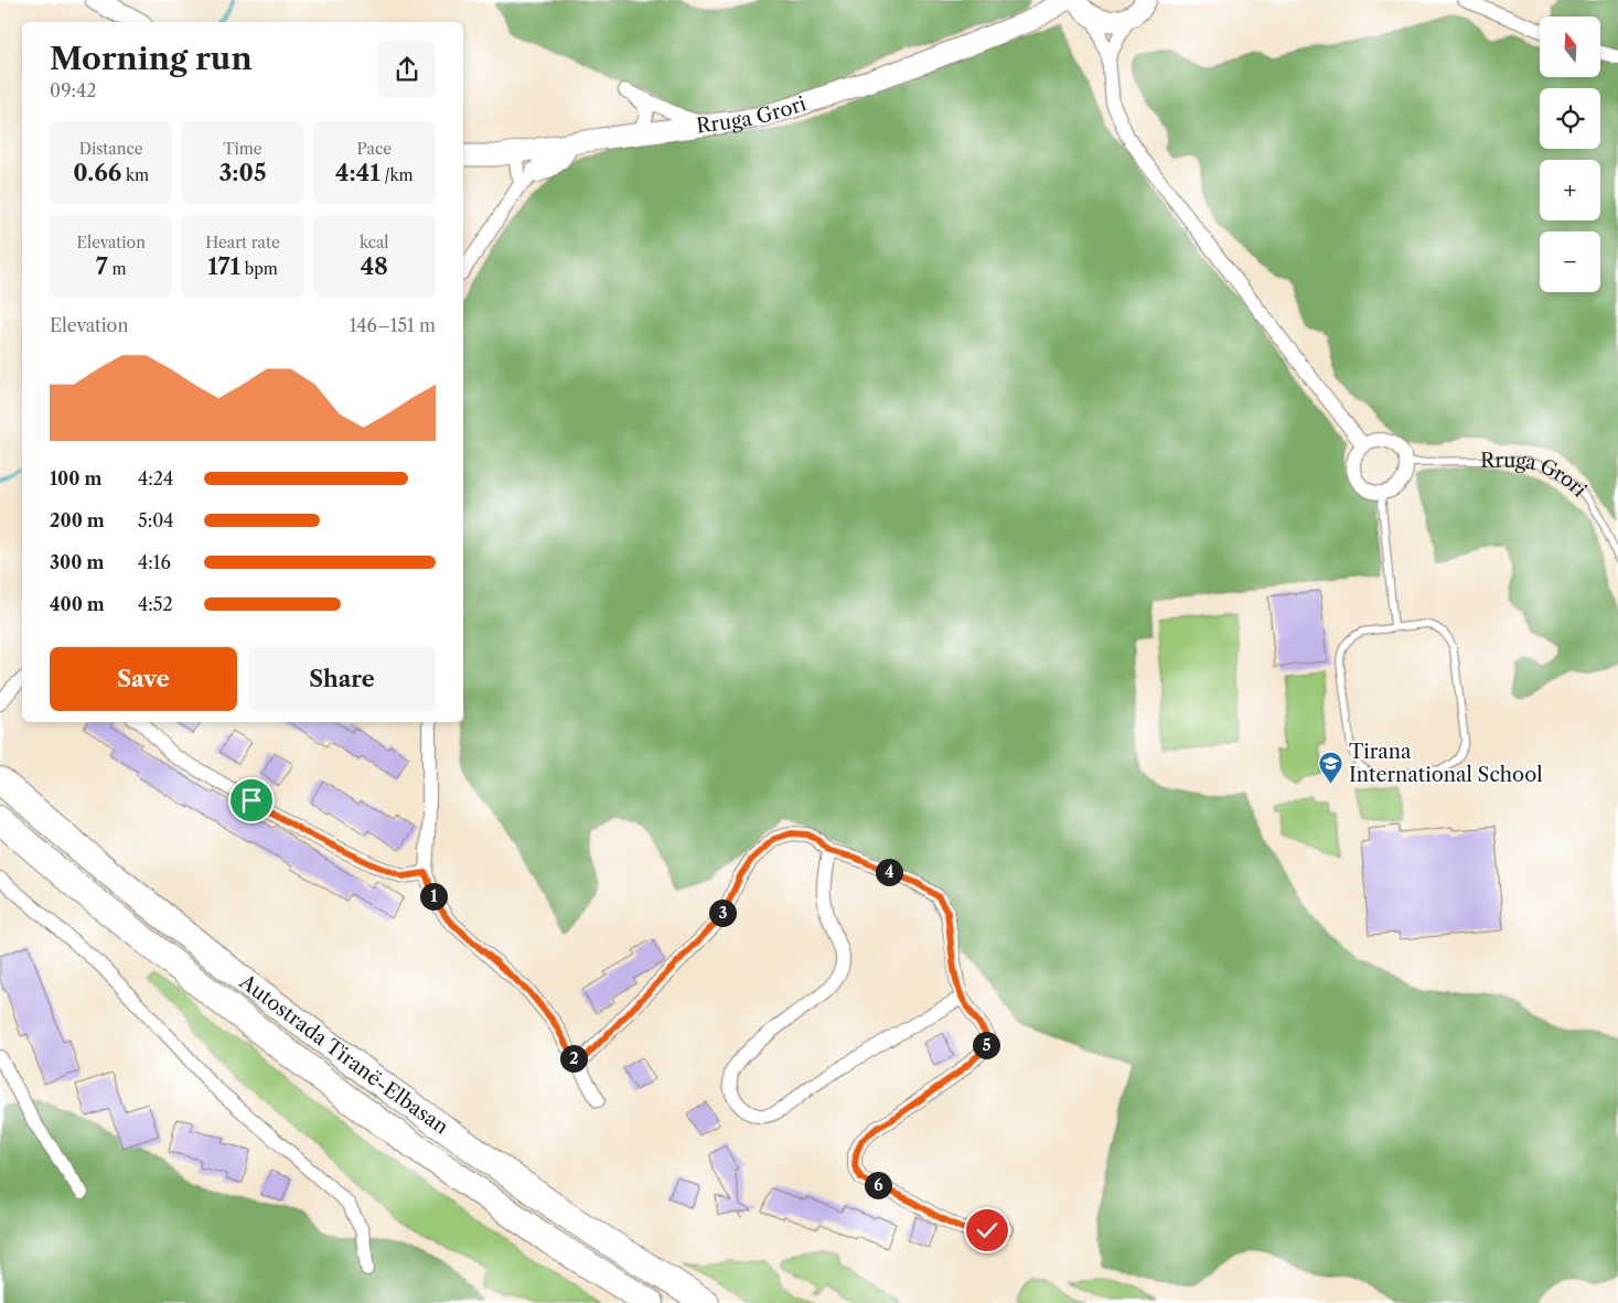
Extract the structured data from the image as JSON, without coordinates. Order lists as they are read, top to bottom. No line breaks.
{"streets":{"highway":["Autostrada Tiranë-Elbasan"],"main road":["Rruga Grori"]},"places":{"school or university":["Tirana International School"]},"north":"top","page":{"map_buttons":["+","−"],"heading":["Morning run","09:42"],"stats":[["Distance","0.66 km"],["Time","3:05"],["Pace","4:41 /km"],["Elevation","7 m"],["Heart rate","171 bpm"],["kcal","48"]],"chart":["Elevation","146–151 m"],"list":[{"name":"100 m","note":"4:24"},{"name":"200 m","note":"5:04"},{"name":"300 m","note":"4:16"},{"name":"400 m","note":"4:52"}],"buttons":["Save","Share"],"pins":["4","1","3","5","2","6"]}}
